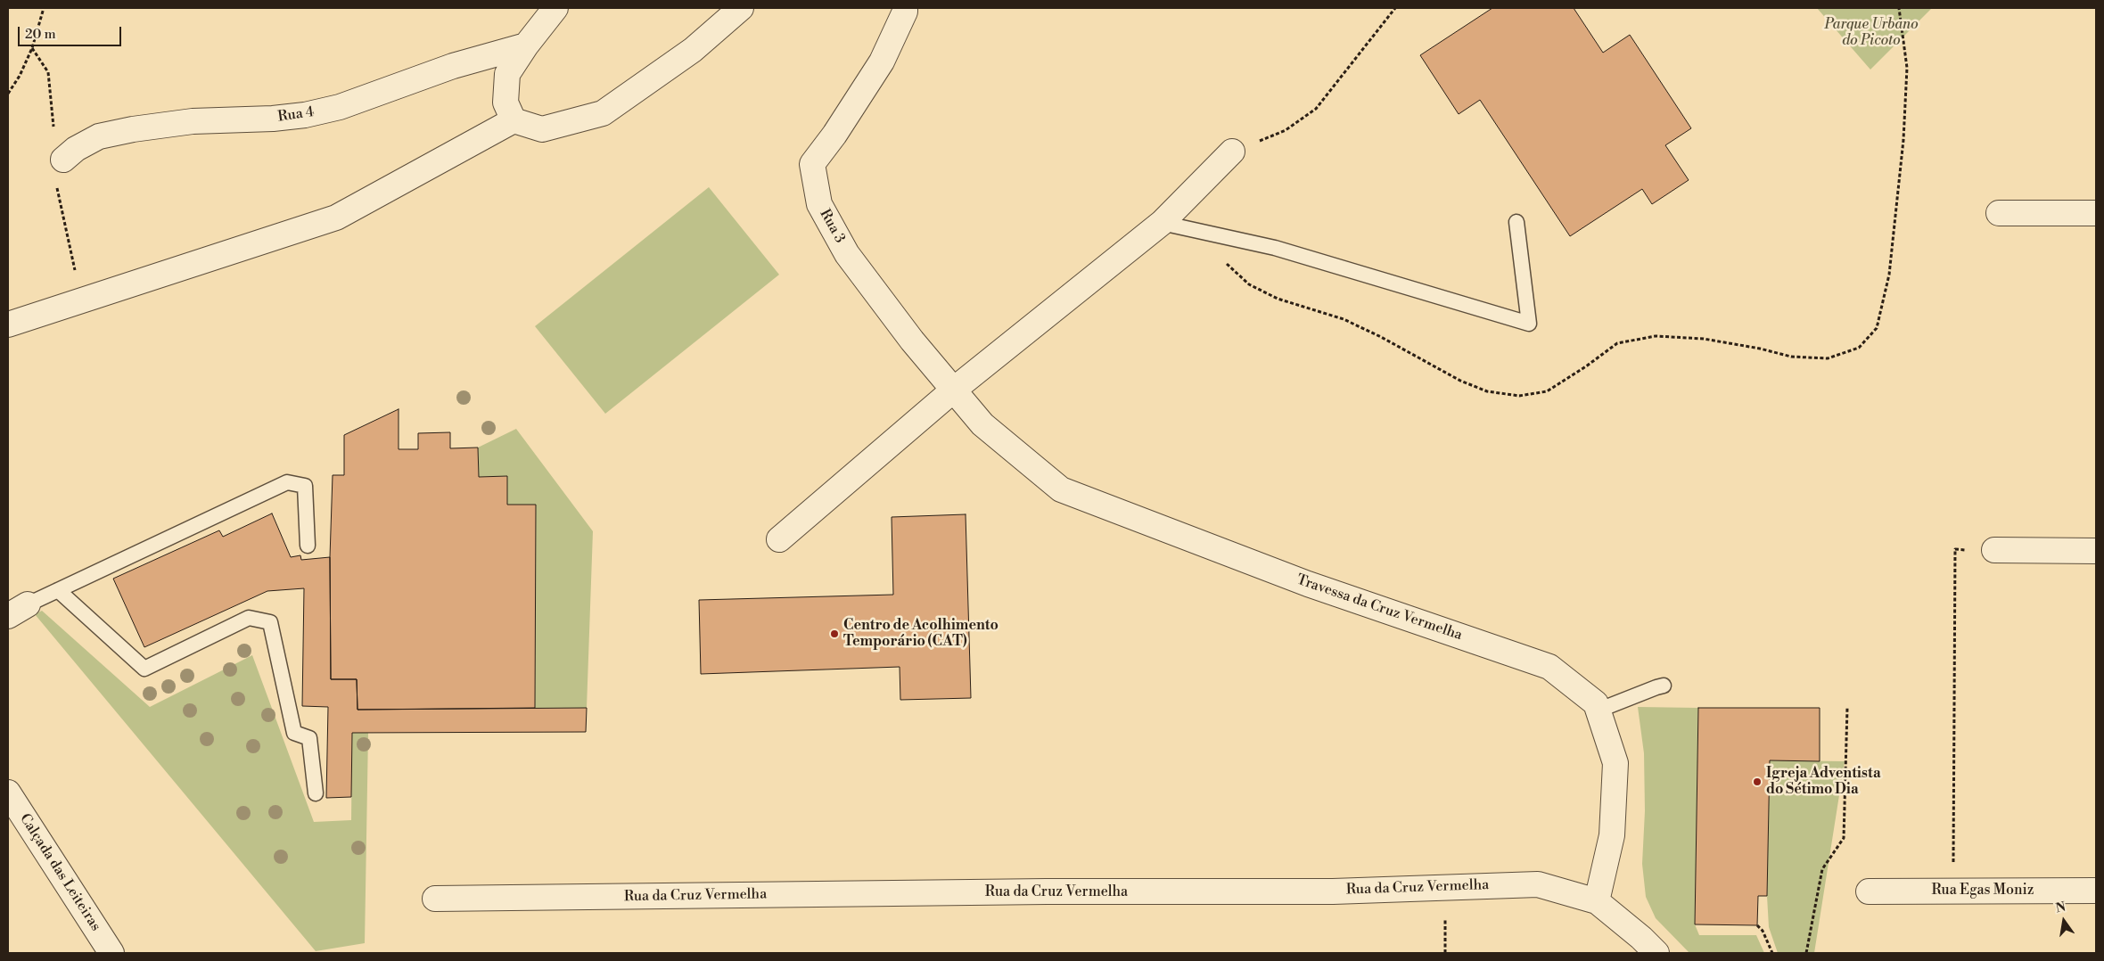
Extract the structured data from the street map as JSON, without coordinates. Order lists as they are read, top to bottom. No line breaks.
{"streets":{"street":["Rua 4","Rua 3","Travessa da Cruz Vermelha","Calçada das Leiteiras","Rua da Cruz Vermelha","Rua Egas Moniz"]},"crossings":[["Rua 3","Travessa da Cruz Vermelha"],["Travessa da Cruz Vermelha","Rua da Cruz Vermelha"]],"parks":["Parque Urbano do Picoto"],"places":["Centro de Acolhimento Temporário (CAT)","Igreja Adventista do Sétimo Dia"],"scale_bar":"20 m","north":"top"}
